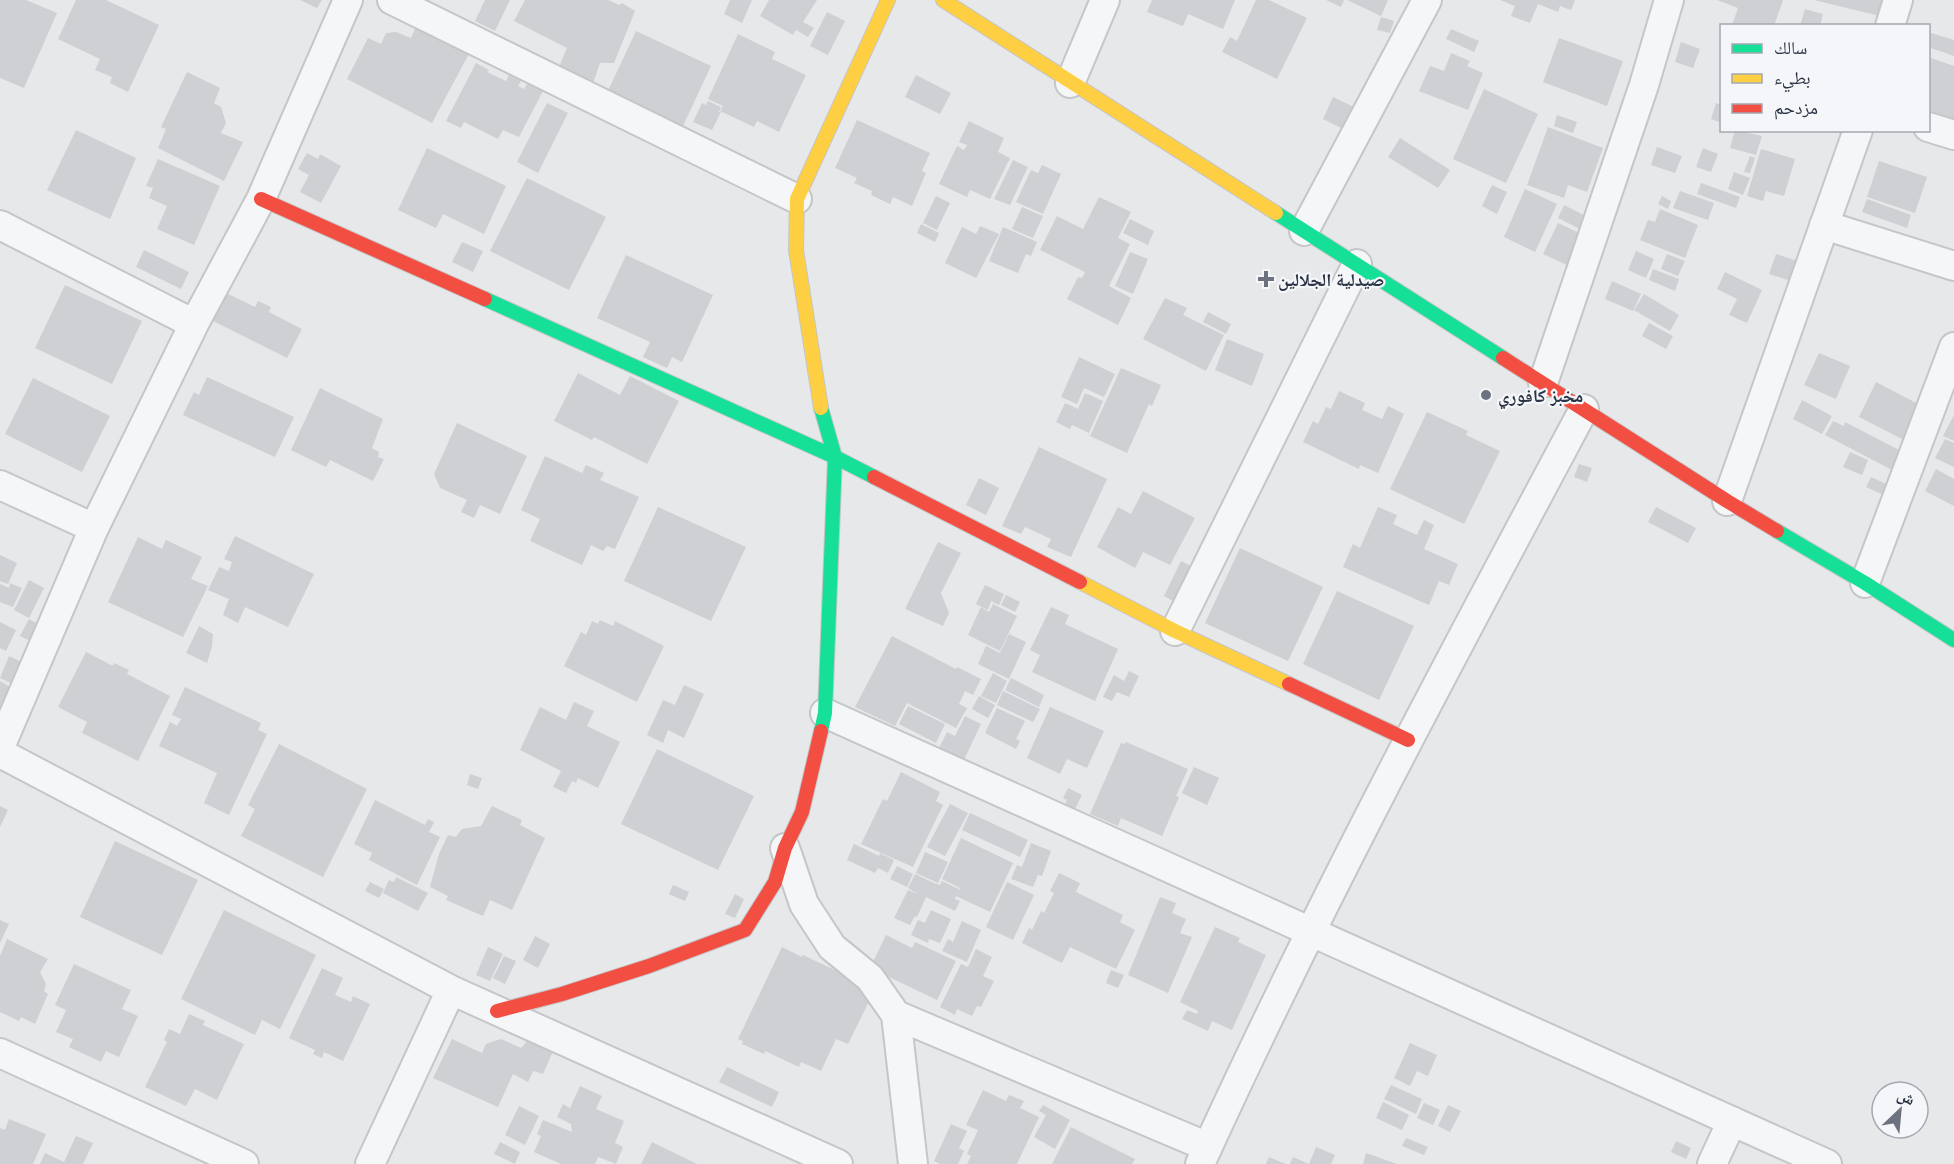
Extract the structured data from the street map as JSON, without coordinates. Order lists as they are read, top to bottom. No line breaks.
{"places":{"health":["صيدلية الجلالين"],"other":["مخبز كافوري"]},"legend":["سالك","بطيء","مزدحم"],"north":"top right"}
